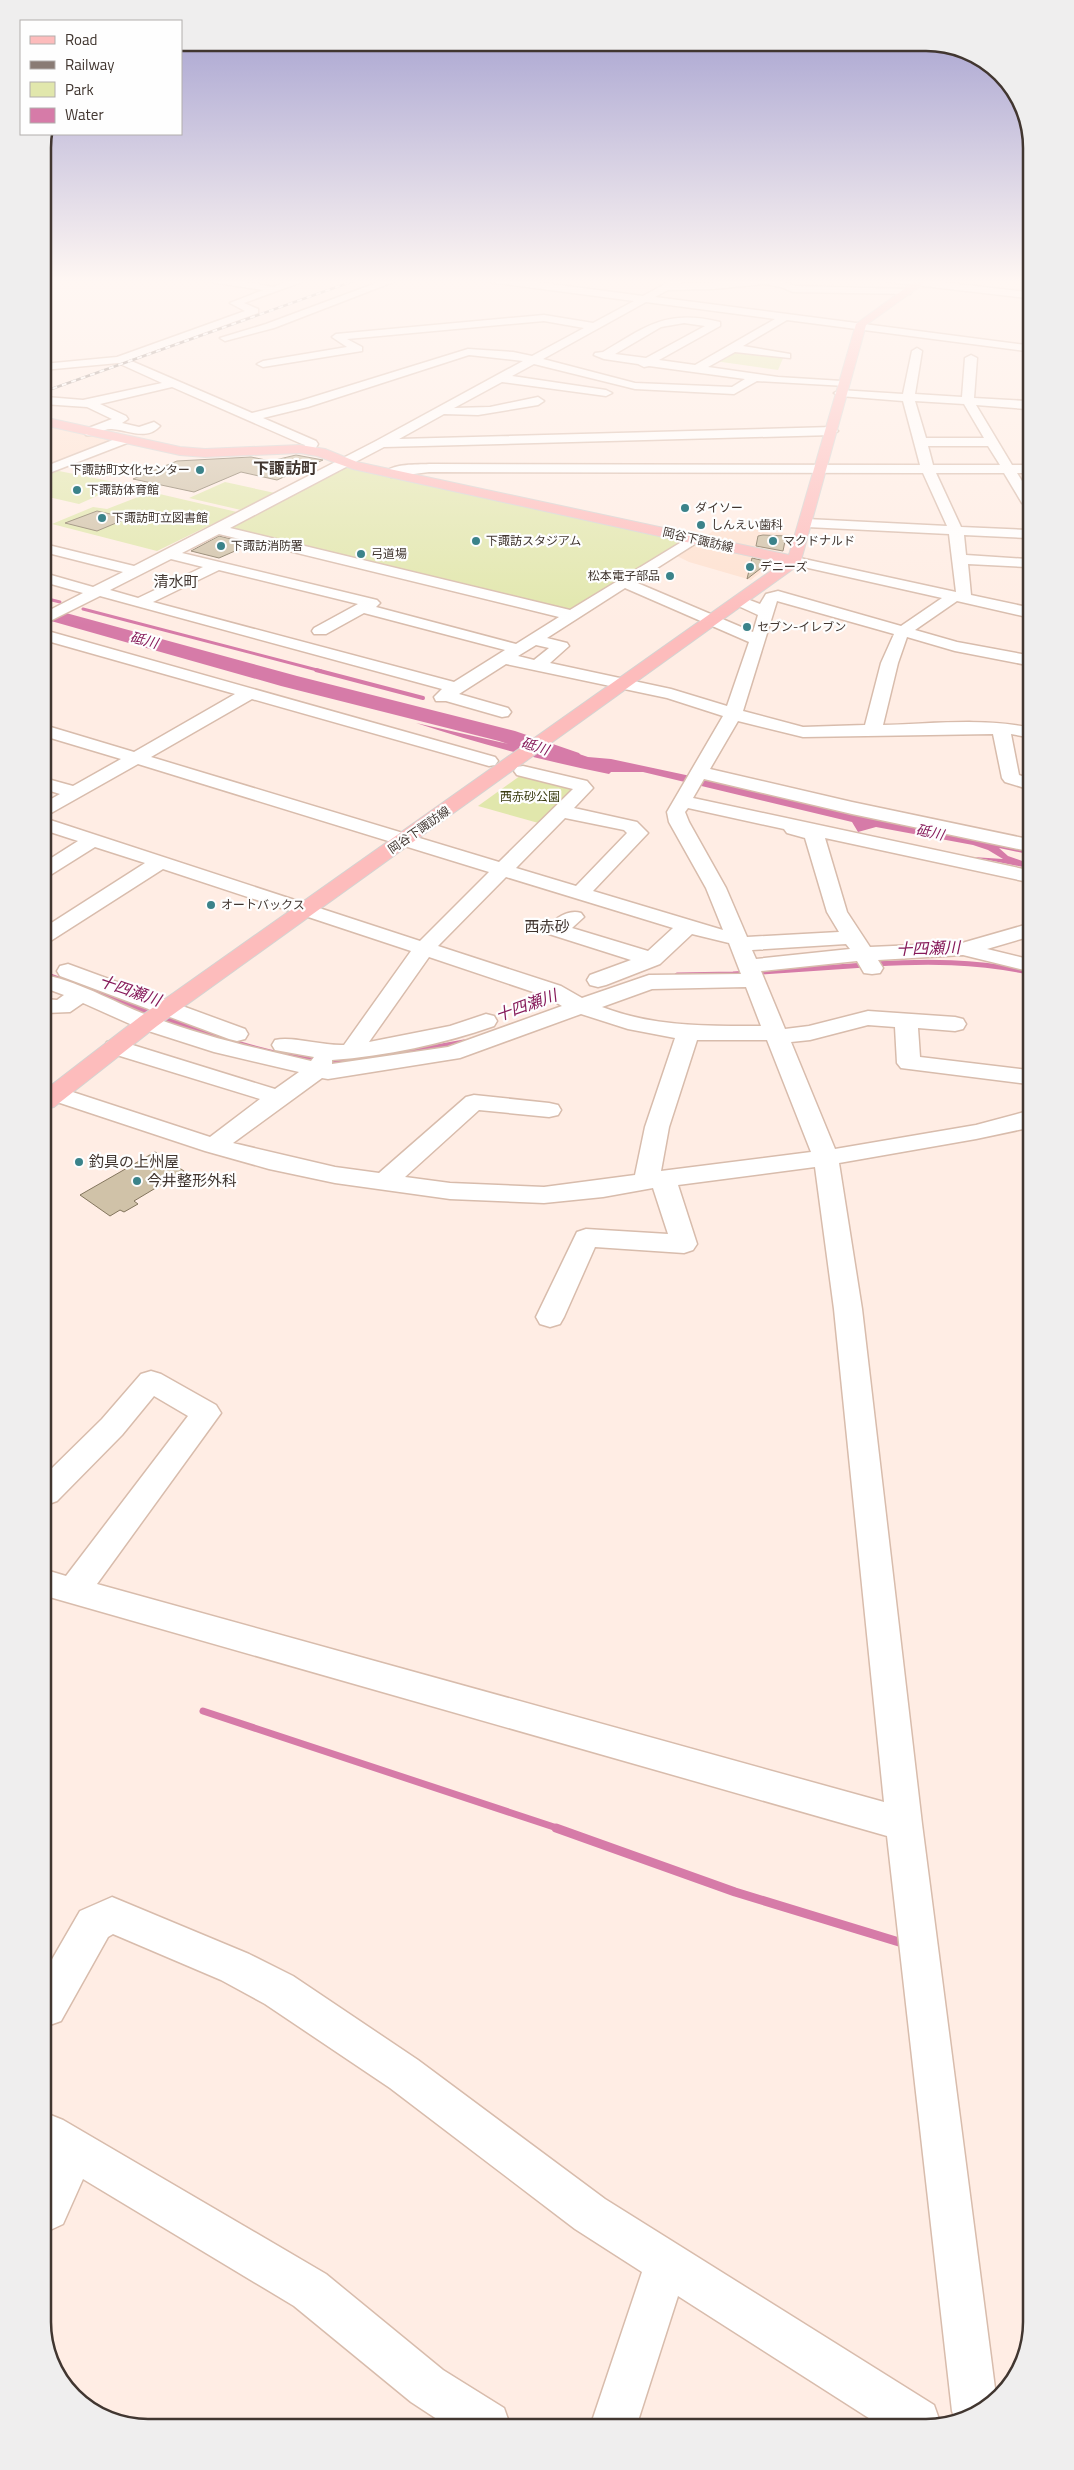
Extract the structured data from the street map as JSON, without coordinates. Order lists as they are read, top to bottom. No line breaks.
{"streets":{"main road":["岡谷下諏訪線"]},"districts":["下諏訪町","清水町","西赤砂"],"water":["砥川","十四瀬川"],"parks":["西赤砂公園"],"places":["下諏訪町文化センター","下諏訪体育館","ダイソー","下諏訪町立図書館","しんえい歯科","下諏訪スタジアム","マクドナルド","下諏訪消防署","弓道場","デニーズ","松本電子部品","セブン-イレブン","オートバックス","釣具の上州屋","今井整形外科"],"legend":["Road","Railway","Park","Water"]}
